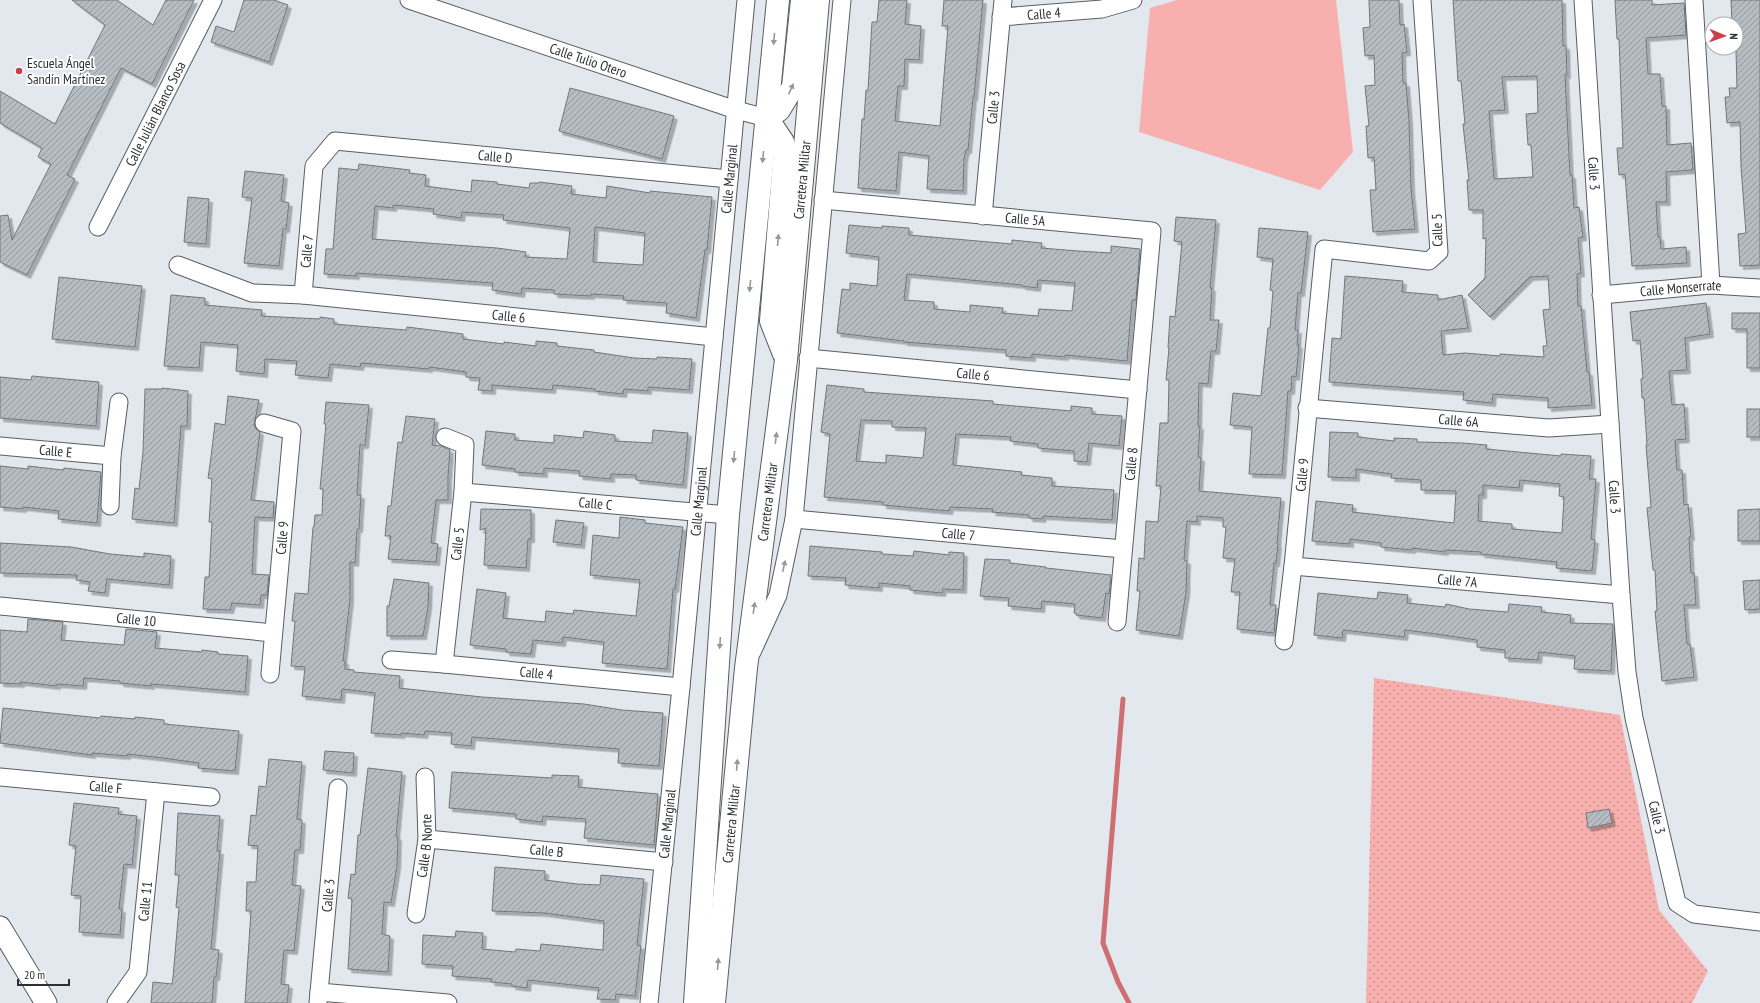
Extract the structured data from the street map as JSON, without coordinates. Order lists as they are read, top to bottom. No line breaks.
{"streets":{"main road":["Carretera Militar"],"street":["Calle 4","Calle Tulio Otero","Calle 3","Calle Julián Blanco Sosa","Calle D","Calle Marginal","Calle 5A","Calle 5","Calle 7","Calle Monserrate","Calle 6","Calle 6A","Calle E","Calle 8","Calle 9","Calle C","Calle 7A","Calle 10","Calle F","Calle B Norte","Calle B","Calle 11"]},"crossings":[["Calle 4","Calle 3"],["Calle 4","Calle Marginal"],["Calle 4","Calle 5"],["Calle Tulio Otero","Calle Marginal"],["Calle Tulio Otero","Carretera Militar"],["Calle 3","Calle 5A"],["Calle 3","Calle Monserrate"],["Calle 3","Calle 6A"],["Calle 3","Calle 7A"],["Calle D","Calle Marginal"],["Calle D","Calle 7"],["Calle Marginal","Calle 6"],["Calle Marginal","Calle C"],["Calle Marginal","Calle B"],["Carretera Militar","Calle C"],["Calle 5A","Calle 8"],["Calle 5","Calle 9"],["Calle 5","Calle C"],["Calle 7","Calle 6"],["Calle 7","Calle 8"],["Calle 6","Calle 8"],["Calle 6A","Calle 9"],["Calle 9","Calle 7A"],["Calle 9","Calle 10"],["Calle F","Calle 11"],["Calle B Norte","Calle B"]],"places":["Escuela Ángel Sandín Martínez"],"scale_bar":"20 m","north":"right"}
